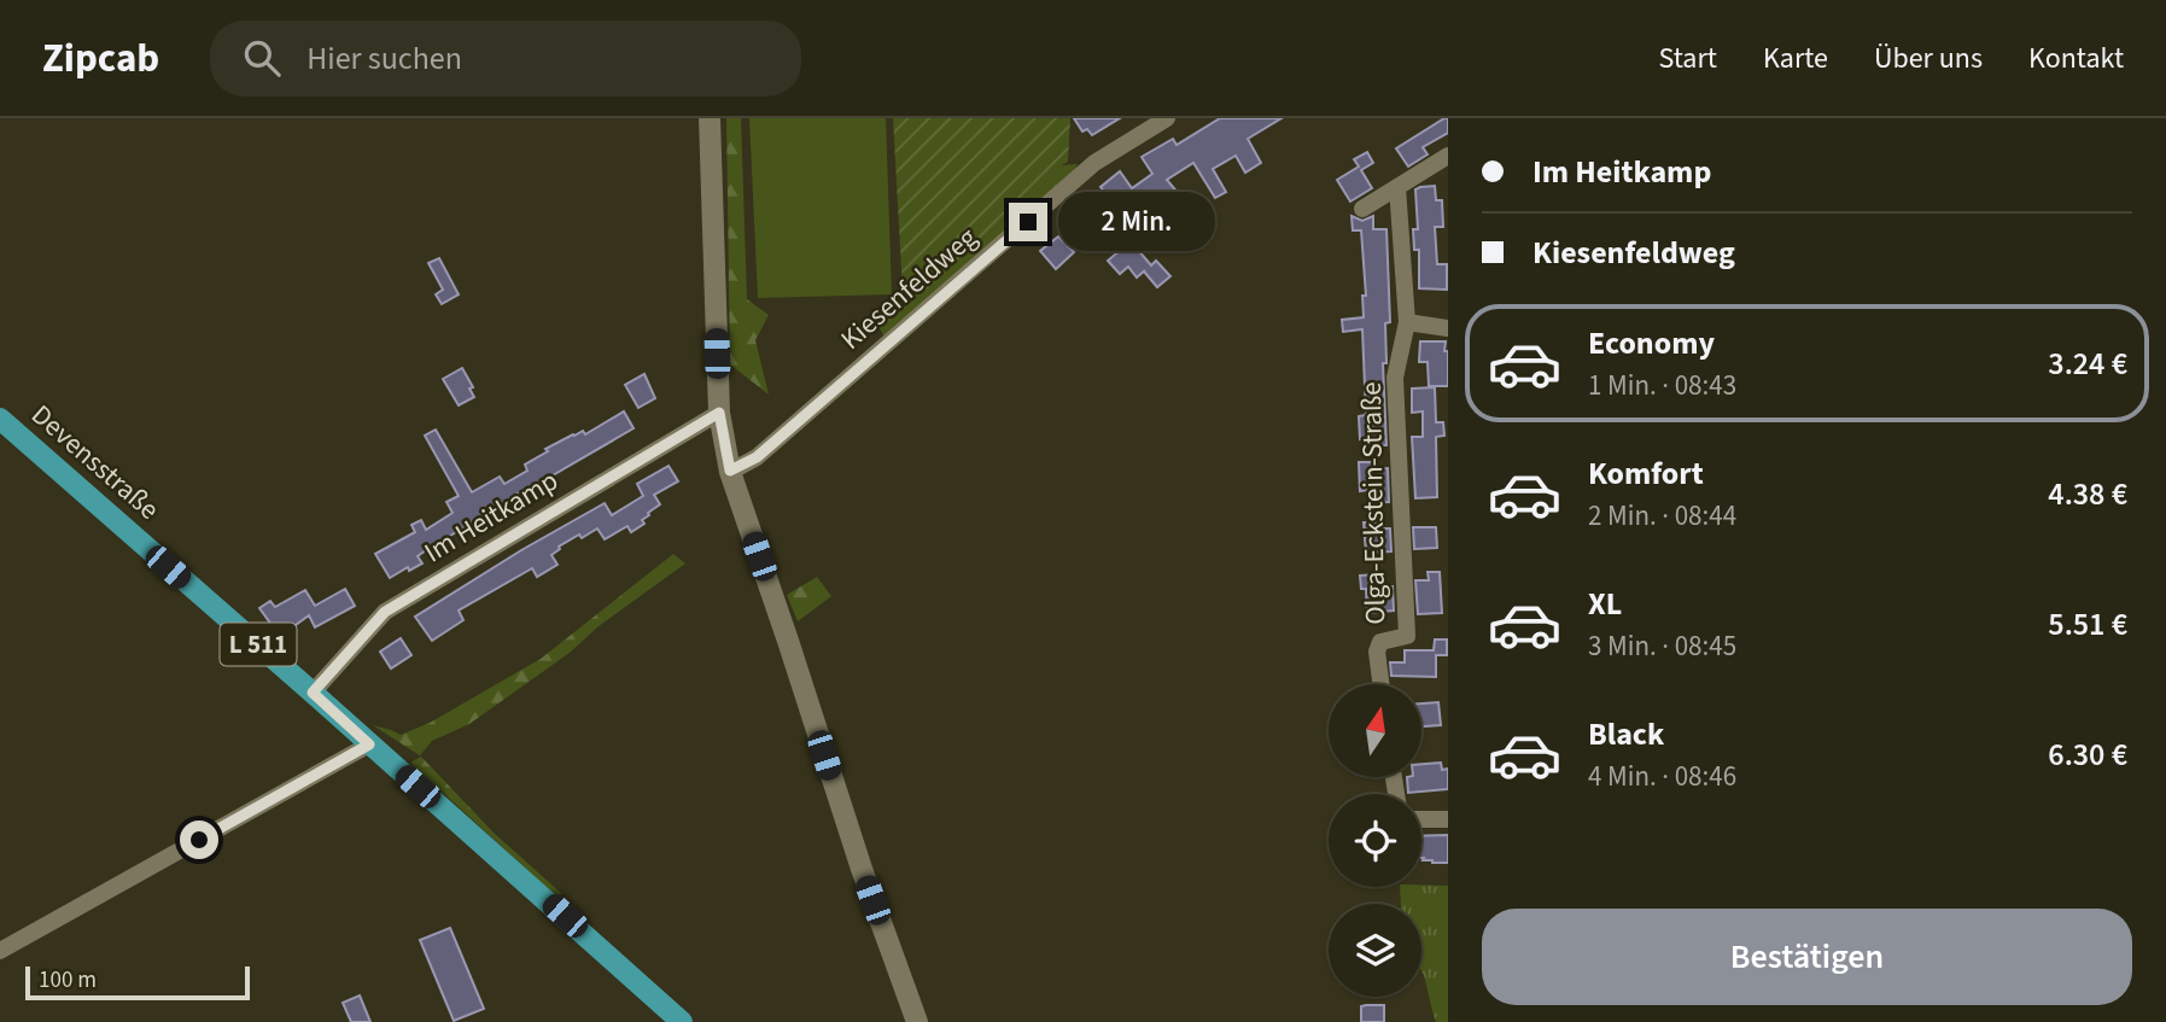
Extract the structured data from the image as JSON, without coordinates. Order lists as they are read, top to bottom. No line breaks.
{"streets":{"main road":["Devensstraße","L 511"],"street":["Kiesenfeldweg","Olga-Eckstein-Straße","Im Heitkamp"]},"crossings":[["Devensstraße","Im Heitkamp"]],"scale_bar":"100 m","north":"top","page":{"header":"Zipcab","search":"Hier suchen","nav":["Start","Karte","Über uns","Kontakt"],"banner":["Im Heitkamp","Kiesenfeldweg"],"bubble":"2 Min.","list":[{"name":"Economy","note":"1 Min. · 08:43","value":"3.24 €"},{"name":"Komfort","note":"2 Min. · 08:44","value":"4.38 €"},{"name":"XL","note":"3 Min. · 08:45","value":"5.51 €"},{"name":"Black","note":"4 Min. · 08:46","value":"6.30 €"}],"buttons":"Bestätigen","scale":"100 m"}}
